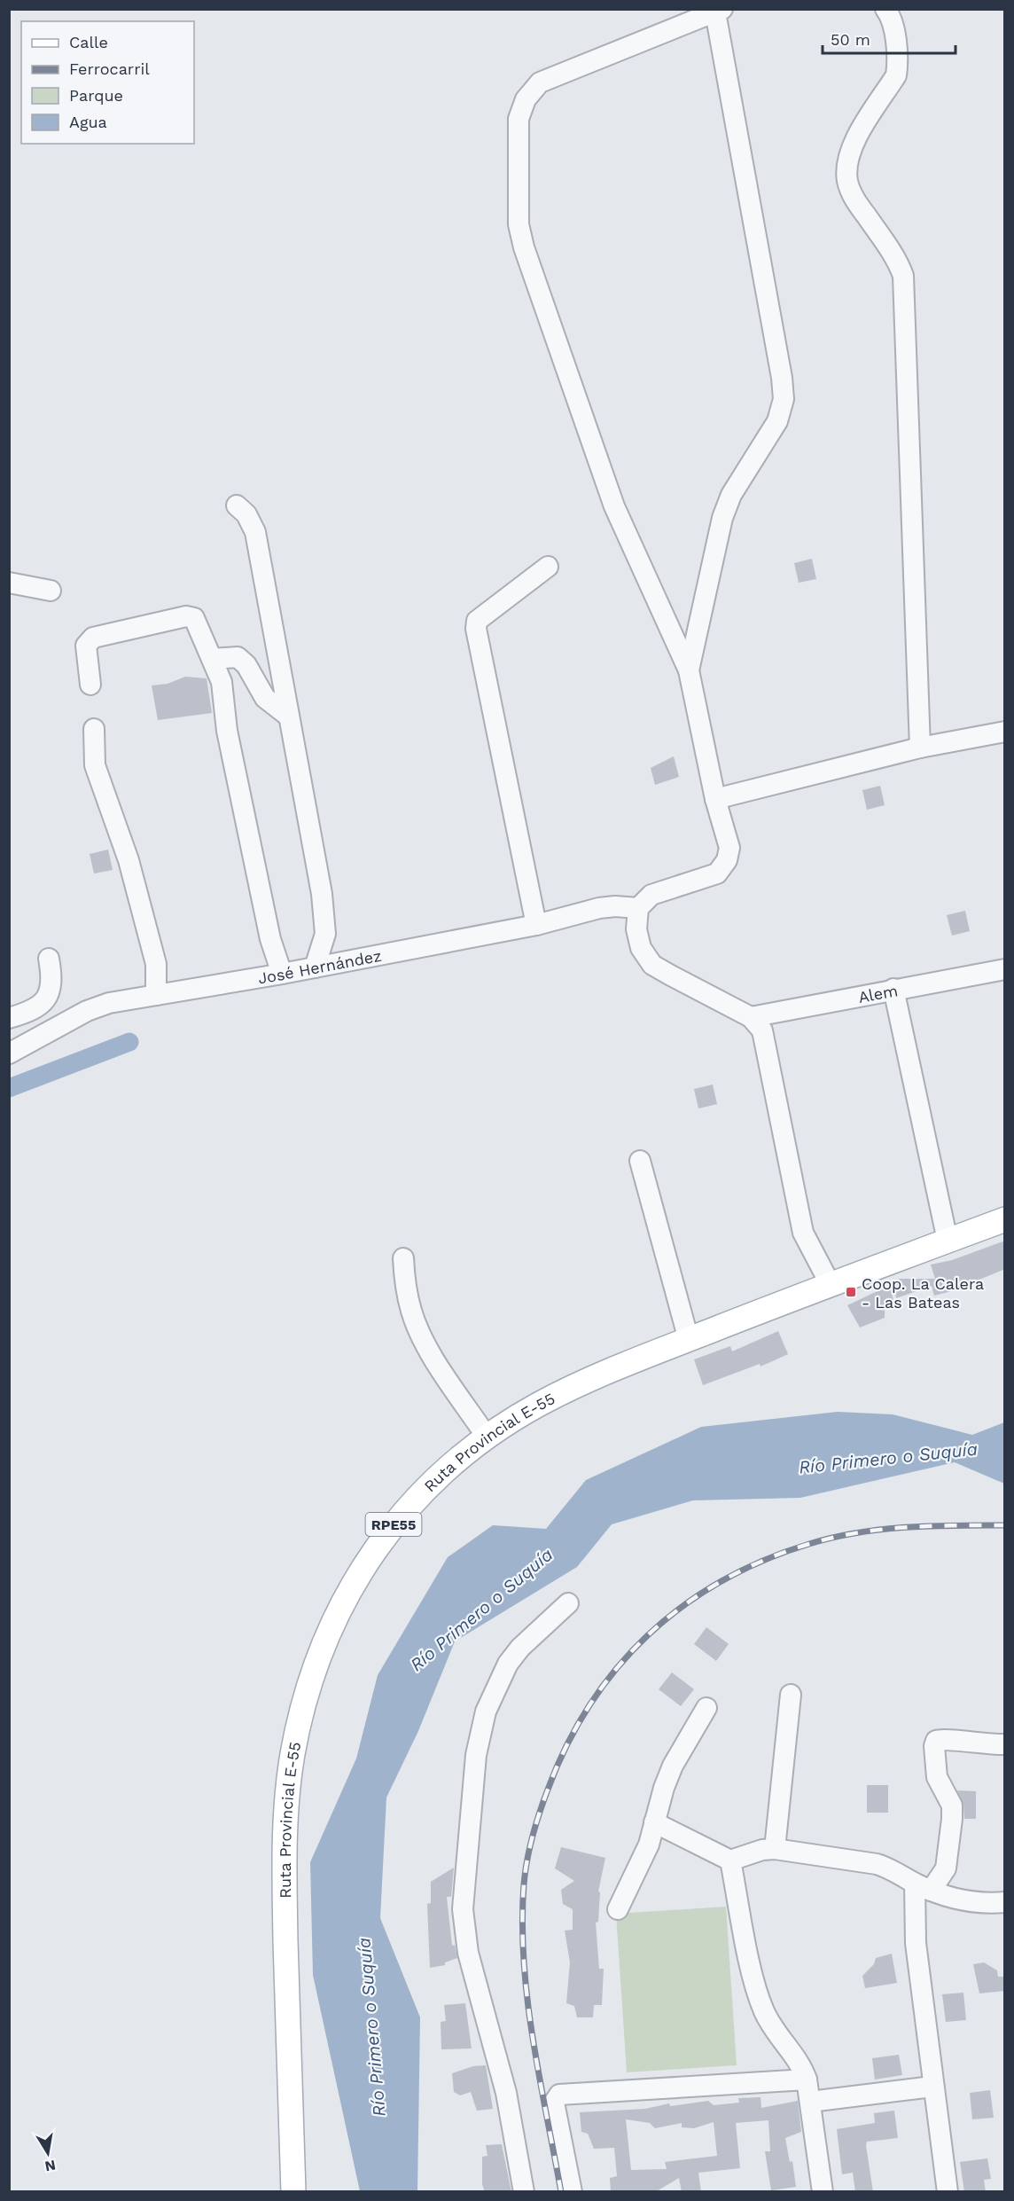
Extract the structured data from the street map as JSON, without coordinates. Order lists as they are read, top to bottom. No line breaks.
{"streets":{"main road":["Ruta Provincial E-55","RPE55"],"street":["José Hernández","Alem"]},"water":["Río Primero o Suquía"],"places":{"transit":["Coop. La Calera - Las Bateas"]},"legend":["Calle","Ferrocarril","Parque","Agua"],"scale_bar":"50 m","north":"bottom"}
